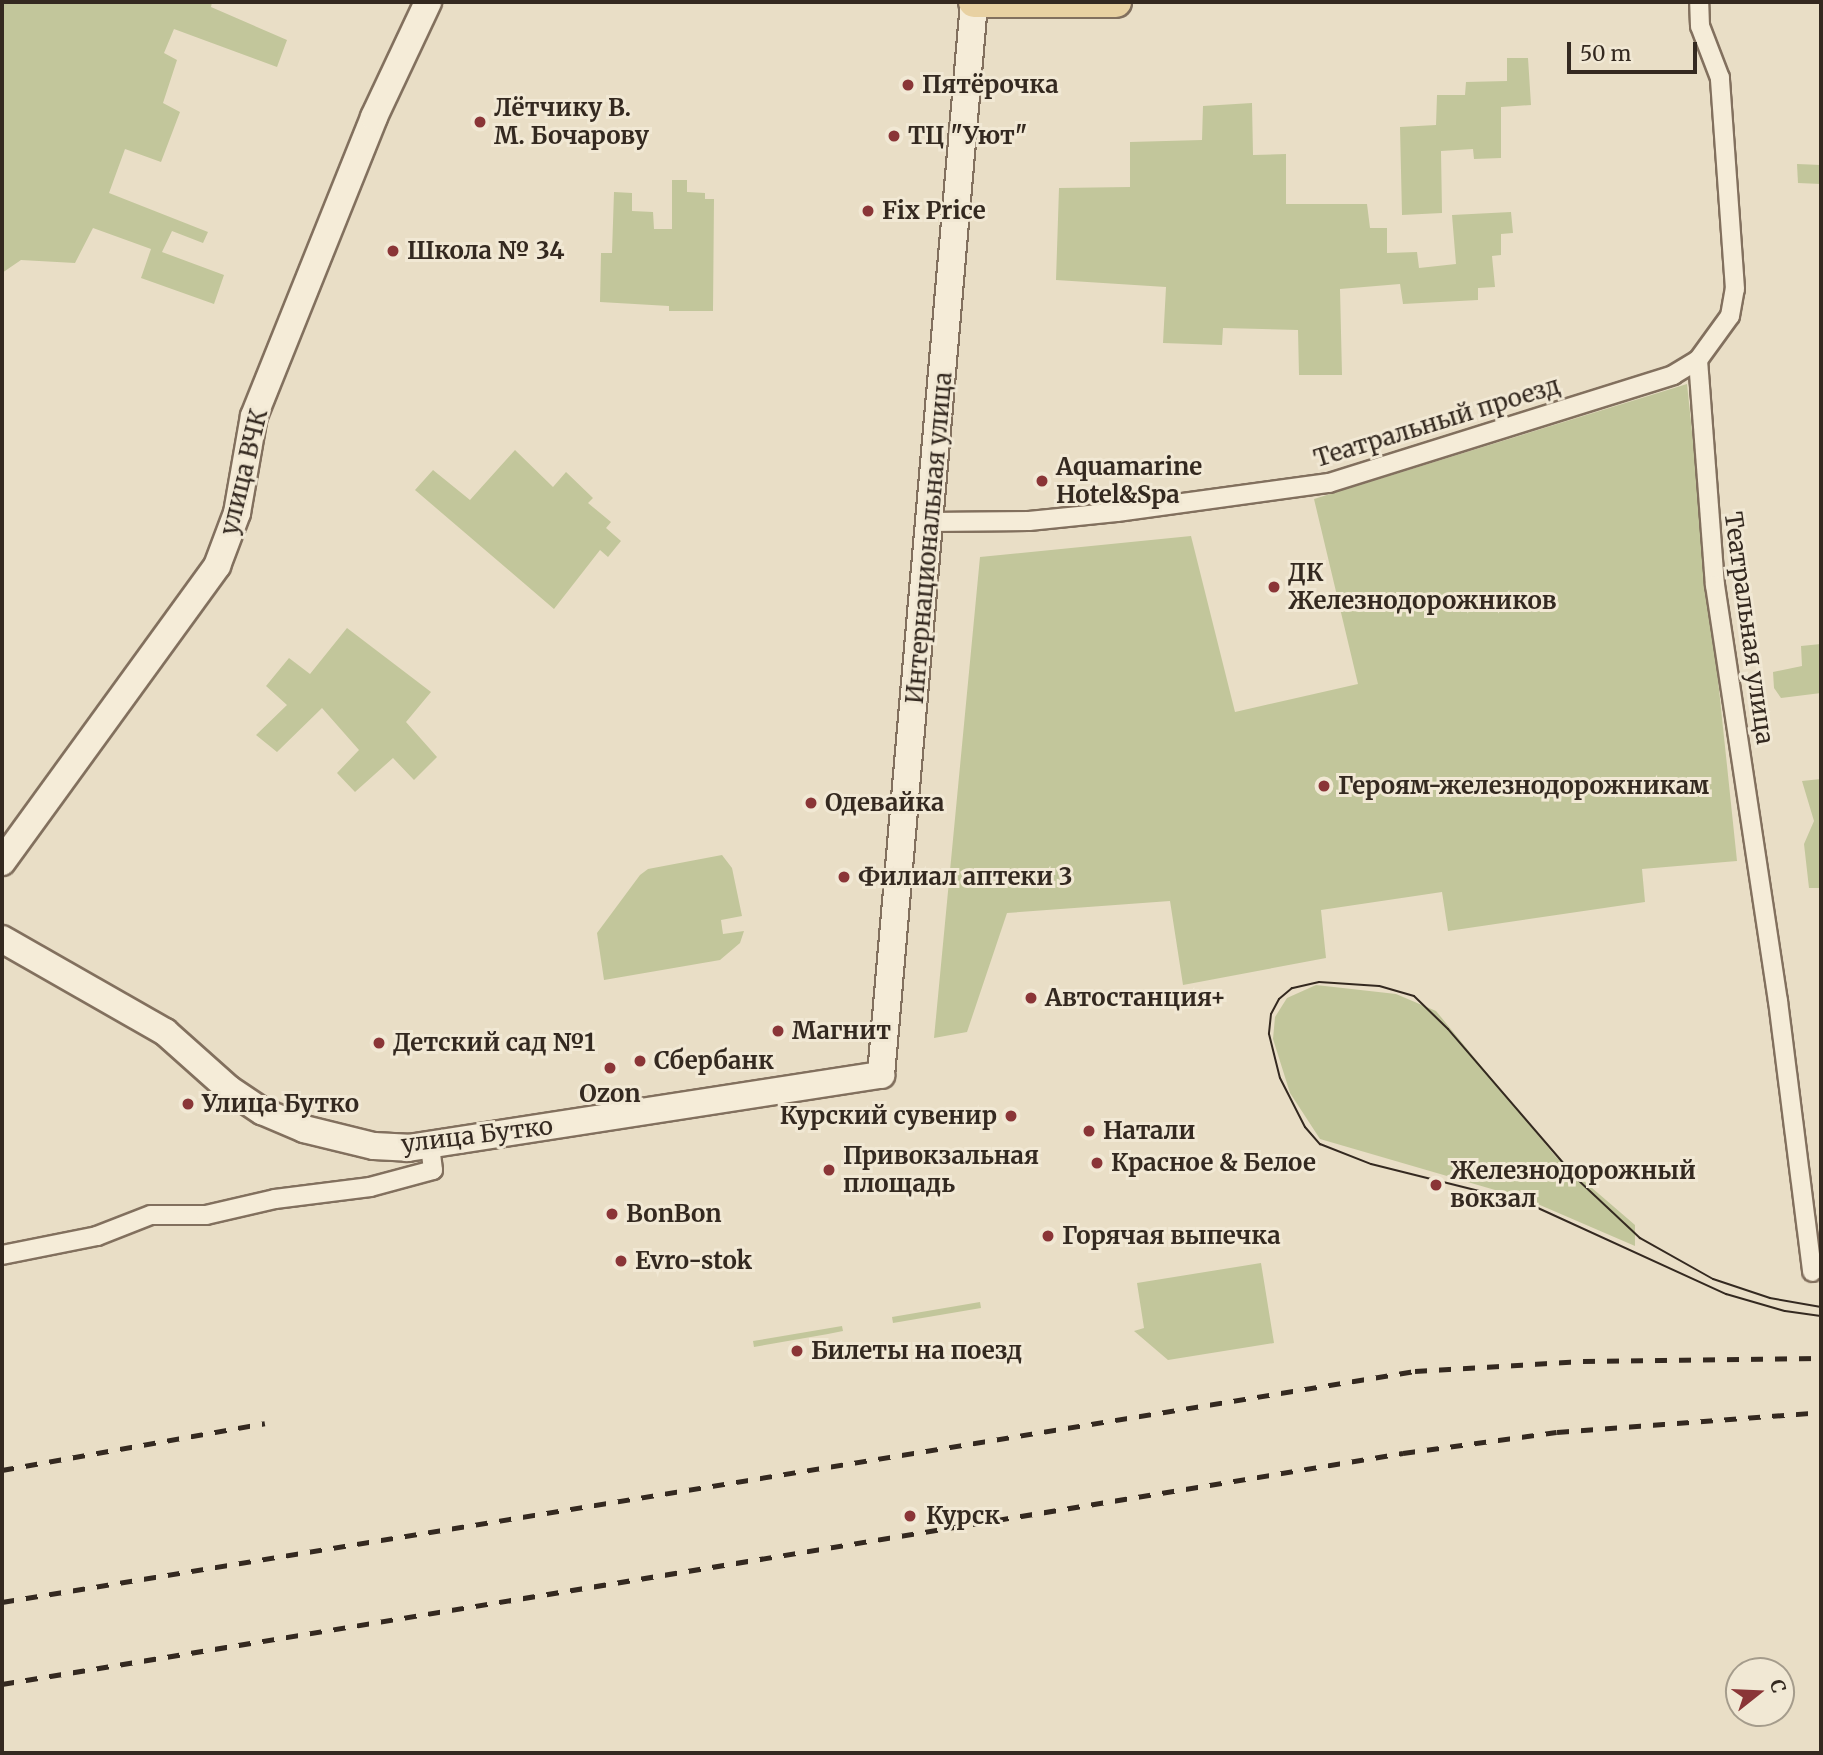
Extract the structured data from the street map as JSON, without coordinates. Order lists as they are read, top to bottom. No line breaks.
{"streets":{"main road":["улица ВЧК","Интернациональная улица","улица Бутко"],"street":["Театральный проезд","Театральная улица"]},"crossings":[["Театральный проезд","Интернациональная улица"],["Театральный проезд","Театральная улица"],["Интернациональная улица","улица Бутко"]],"places":["Пятёрочка","Лётчику В. М. Бочарову","ТЦ \"Уют\"","Fix Price","Школа № 34","Aquamarine Hotel&Spa","ДК Железнодорожников","Героям-железнодорожникам","Одевайка","Филиал аптеки 3","Автостанция+","Магнит","Детский сад №1","Сбербанк","Ozon","Улица Бутко","Курский сувенир","Натали","Красное & Белое","Привокзальная площадь","Железнодорожный вокзал","BonBon","Горячая выпечка","Evro-stok","Билеты на поезд","Курск"],"scale_bar":"50 m","north":"right"}
